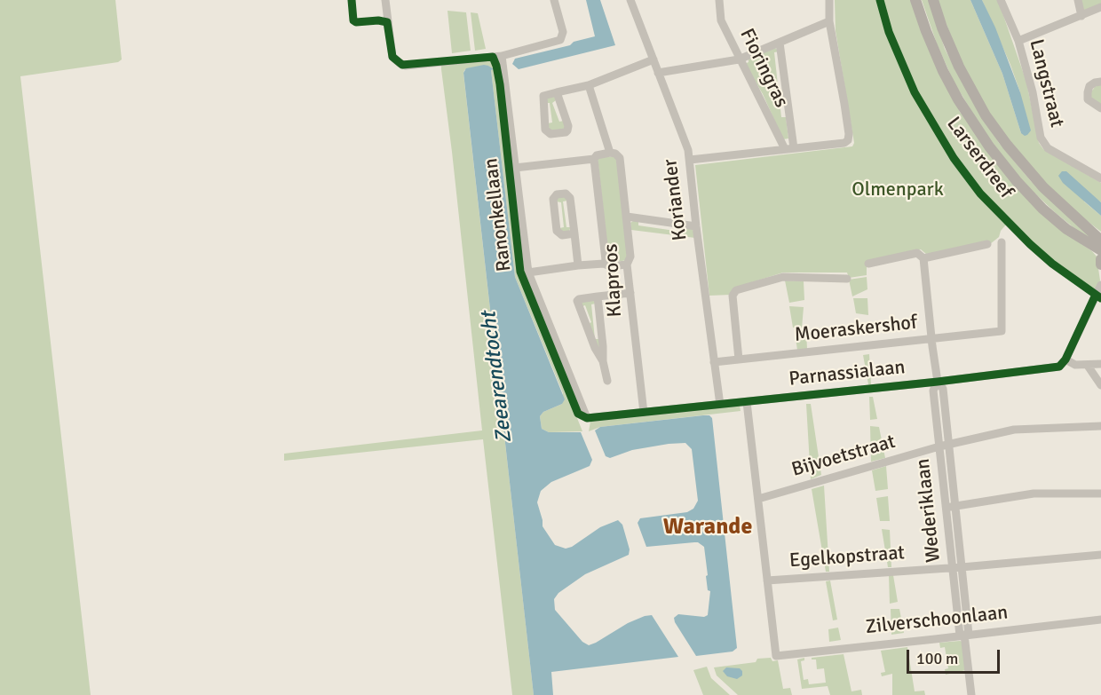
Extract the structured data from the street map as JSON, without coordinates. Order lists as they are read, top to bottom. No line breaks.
{"streets":{"main road":["Larserdreef"],"street":["Fioringras","Langstraat","Koriander","Ranonkellaan","Klaproos","Moeraskershof","Parnassialaan","Bijvoetstraat","Wederiklaan","Egelkopstraat","Zilverschoonlaan"]},"crossings":[["Koriander","Moeraskershof"],["Koriander","Parnassialaan"],["Ranonkellaan","Parnassialaan"],["Klaproos","Parnassialaan"],["Moeraskershof","Wederiklaan"],["Parnassialaan","Wederiklaan"],["Bijvoetstraat","Wederiklaan"],["Wederiklaan","Egelkopstraat"],["Wederiklaan","Zilverschoonlaan"],["Egelkopstraat","Zilverschoonlaan"]],"districts":["Warande"],"water":["Zeearendtocht"],"parks":["Olmenpark"],"scale_bar":"100 m"}
